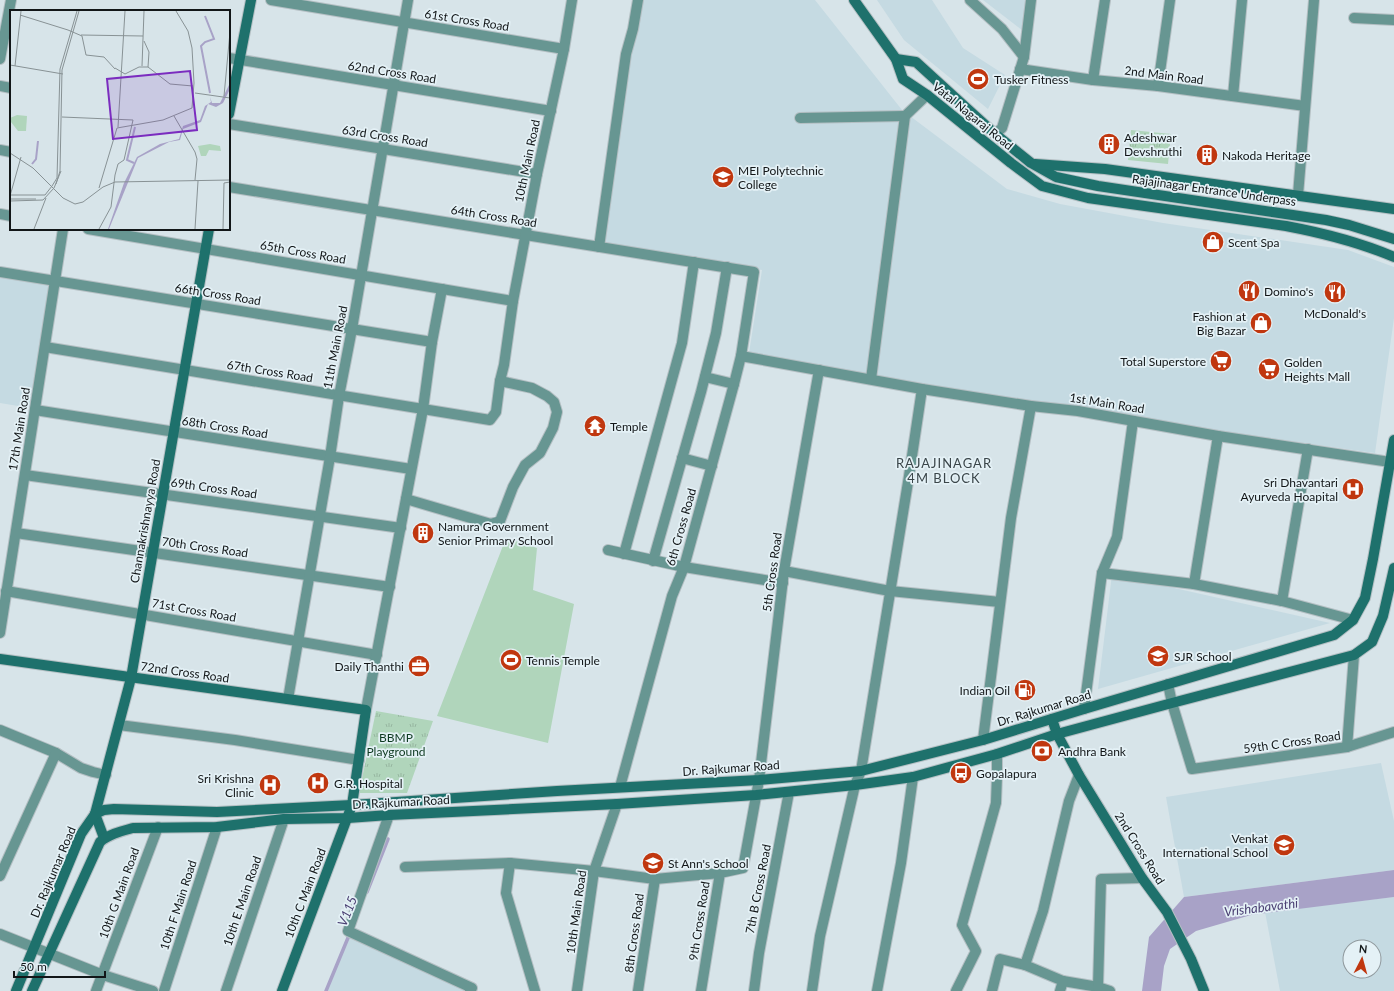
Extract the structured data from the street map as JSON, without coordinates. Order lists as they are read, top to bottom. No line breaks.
{"streets":{"main road":["Vatal Nagaraj Road","Rajajinagar Entrance Underpass","Channakrishnayya Road","72nd Cross Road","Dr. Rajkumar Road","2nd Cross Road","10th C Main Road"],"street":["61st Cross Road","62nd Cross Road","2nd Main Road","63rd Cross Road","10th Main Road","64th Cross Road","65th Cross Road","66th Cross Road","11th Main Road","67th Cross Road","1st Main Road","68th Cross Road","17th Main Road","69th Cross Road","6th Cross Road","70th Cross Road","5th Cross Road","71st Cross Road","59th C Cross Road","7th B Cross Road","10th G Main Road","10th E Main Road","10th F Main Road","9th Cross Road","8th Cross Road"]},"crossings":[["61st Cross Road","10th Main Road"],["61st Cross Road","11th Main Road"],["62nd Cross Road","10th Main Road"],["62nd Cross Road","11th Main Road"],["Vatal Nagaraj Road","Rajajinagar Entrance Underpass"],["63rd Cross Road","10th Main Road"],["63rd Cross Road","11th Main Road"],["10th Main Road","64th Cross Road"],["10th Main Road","65th Cross Road"],["10th Main Road","67th Cross Road"],["10th Main Road","Dr. Rajkumar Road"],["64th Cross Road","11th Main Road"],["64th Cross Road","6th Cross Road"],["65th Cross Road","11th Main Road"],["65th Cross Road","Channakrishnayya Road"],["66th Cross Road","11th Main Road"],["66th Cross Road","17th Main Road"],["66th Cross Road","Channakrishnayya Road"],["11th Main Road","67th Cross Road"],["11th Main Road","68th Cross Road"],["11th Main Road","69th Cross Road"],["11th Main Road","70th Cross Road"],["11th Main Road","71st Cross Road"],["11th Main Road","72nd Cross Road"],["67th Cross Road","17th Main Road"],["67th Cross Road","Channakrishnayya Road"],["1st Main Road","6th Cross Road"],["1st Main Road","5th Cross Road"],["1st Main Road","Dr. Rajkumar Road"],["68th Cross Road","17th Main Road"],["68th Cross Road","Channakrishnayya Road"],["17th Main Road","69th Cross Road"],["17th Main Road","70th Cross Road"],["17th Main Road","71st Cross Road"],["69th Cross Road","Channakrishnayya Road"],["Channakrishnayya Road","70th Cross Road"],["Channakrishnayya Road","71st Cross Road"],["Channakrishnayya Road","72nd Cross Road"],["Channakrishnayya Road","Dr. Rajkumar Road"],["6th Cross Road","Dr. Rajkumar Road"],["5th Cross Road","Dr. Rajkumar Road"],["5th Cross Road","9th Cross Road"],["72nd Cross Road","10th C Main Road"],["Dr. Rajkumar Road","59th C Cross Road"],["Dr. Rajkumar Road","2nd Cross Road"],["Dr. Rajkumar Road","7th B Cross Road"],["Dr. Rajkumar Road","10th G Main Road"],["Dr. Rajkumar Road","10th C Main Road"],["Dr. Rajkumar Road","10th E Main Road"],["Dr. Rajkumar Road","10th F Main Road"],["Dr. Rajkumar Road","9th Cross Road"]],"districts":["RAJAJINAGAR 4M BLOCK"],"water":["Vrishabavathi","V115"],"parks":["BBMP Playground"],"places":{"sports":["Tusker Fitness","Tennis Temple"],"building":["Adeshwar Devshruthi","Nakoda Heritage","Namura Government Senior Primary School"],"school or university":["MEI Polytechnic College","SJR School","Venkat International School","St Ann's School"],"shop":["Scent Spa","Fashion at Big Bazar"],"restaurant":["Domino's","McDonald's"],"supermarket":["Total Superstore","Golden Heights Mall"],"temple":["Temple"],"hospital":["Sri Dhavantari Ayurveda Hoapital","G.R. Hospital","Sri Krishna Clinic"],"office":["Daily Thanthi"],"fuel station":["Indian Oil"],"bank":["Andhra Bank"],"bus stop":["Gopalapura"]},"scale_bar":"50 m","north":"top"}
